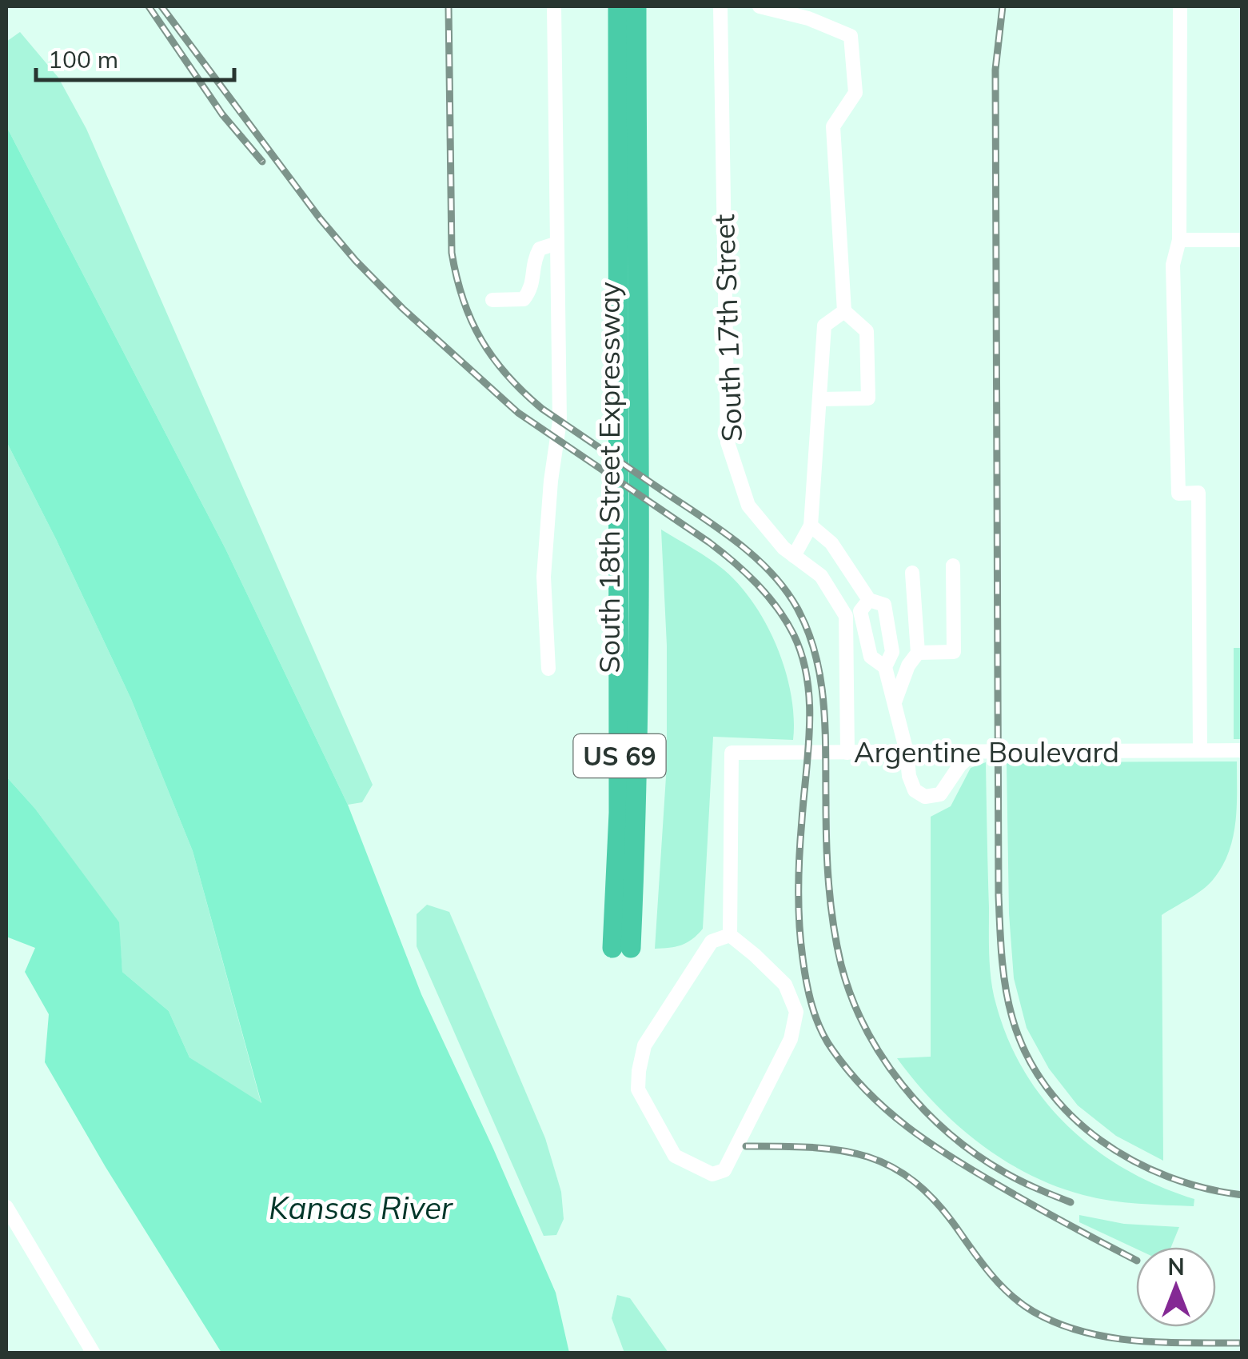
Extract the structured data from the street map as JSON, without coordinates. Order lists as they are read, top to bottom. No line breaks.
{"streets":{"highway":["South 18th Street Expressway","US 69"],"street":["South 17th Street","Argentine Boulevard"]},"crossings":[["South 17th Street","Argentine Boulevard"]],"water":["Kansas River"],"scale_bar":"100 m","north":"top"}
